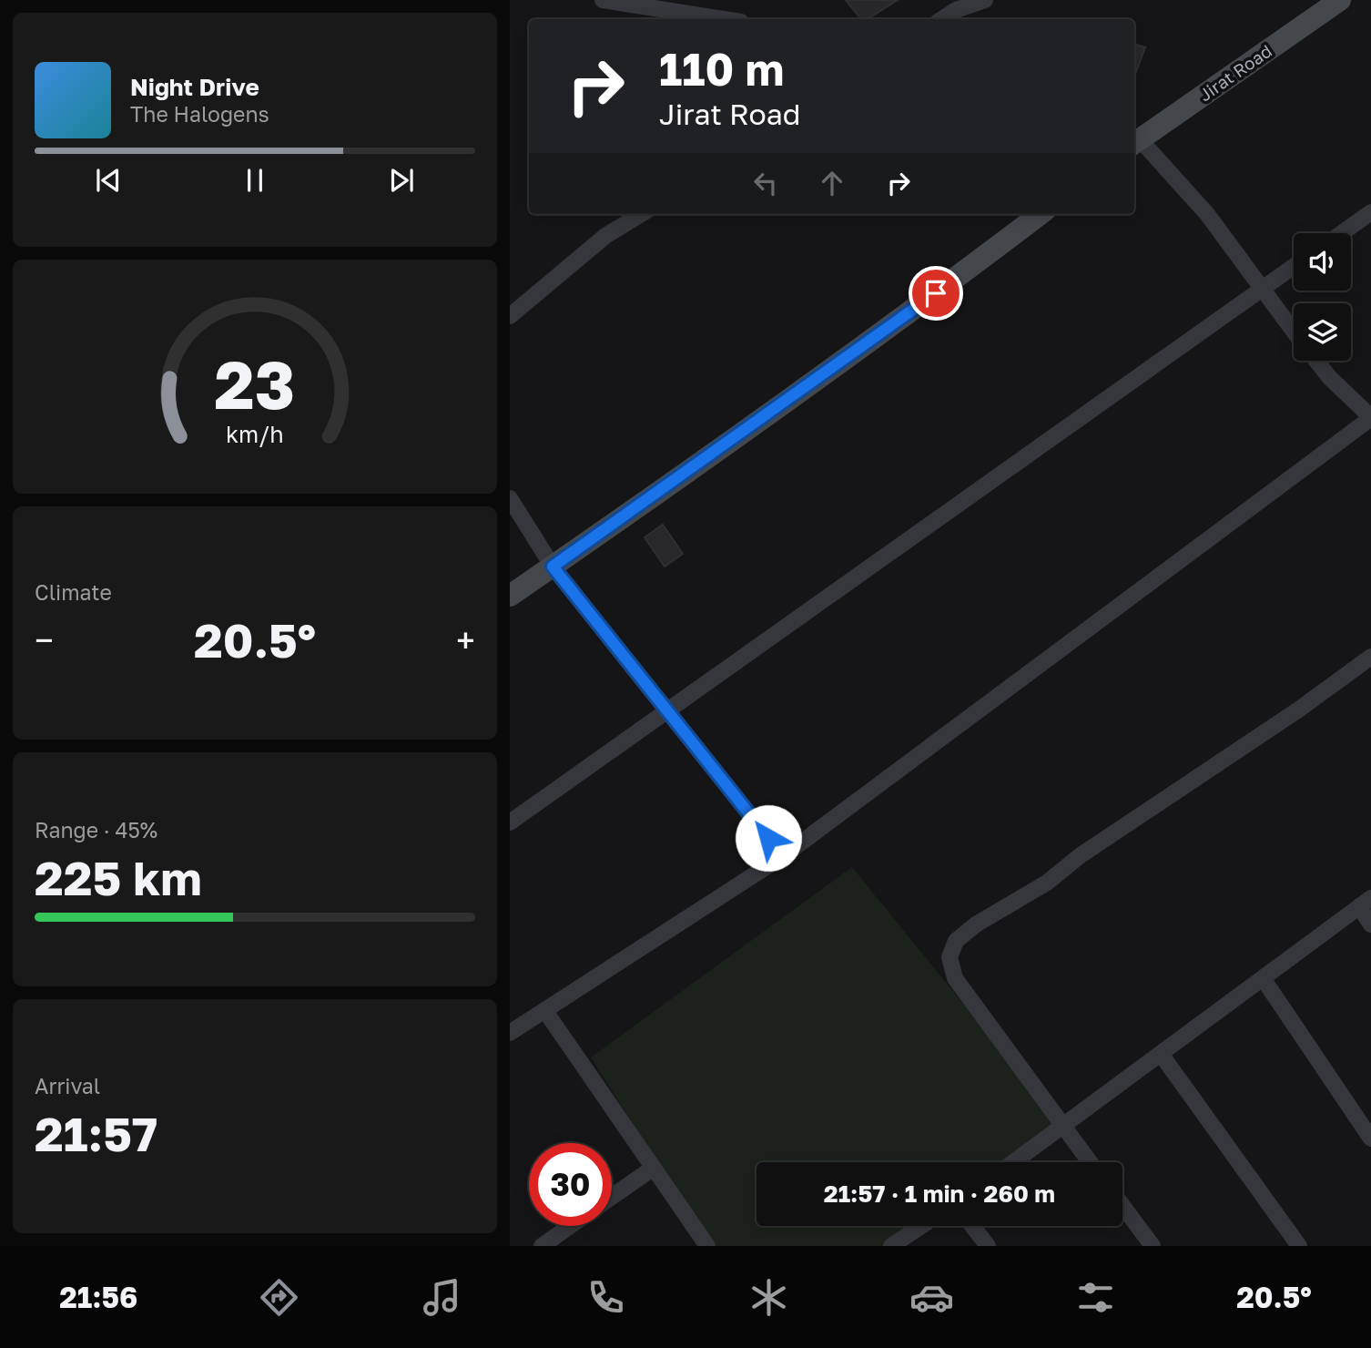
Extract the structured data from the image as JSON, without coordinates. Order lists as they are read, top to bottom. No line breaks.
{"streets":{"main road":["Jirat Road"]},"page":{"turn":["110 m","Jirat Road"],"song":["Night Drive","The Halogens"],"tile":["Climate",["Range · 45%","225 km"],["Arrival","21:57"]],"heat":["−","20.5°","+"],"limit":"30","trip":"21:57 · 1 min · 260 m","tabs":["21:56","20.5°"],"gauge":["23","km/h"]}}
